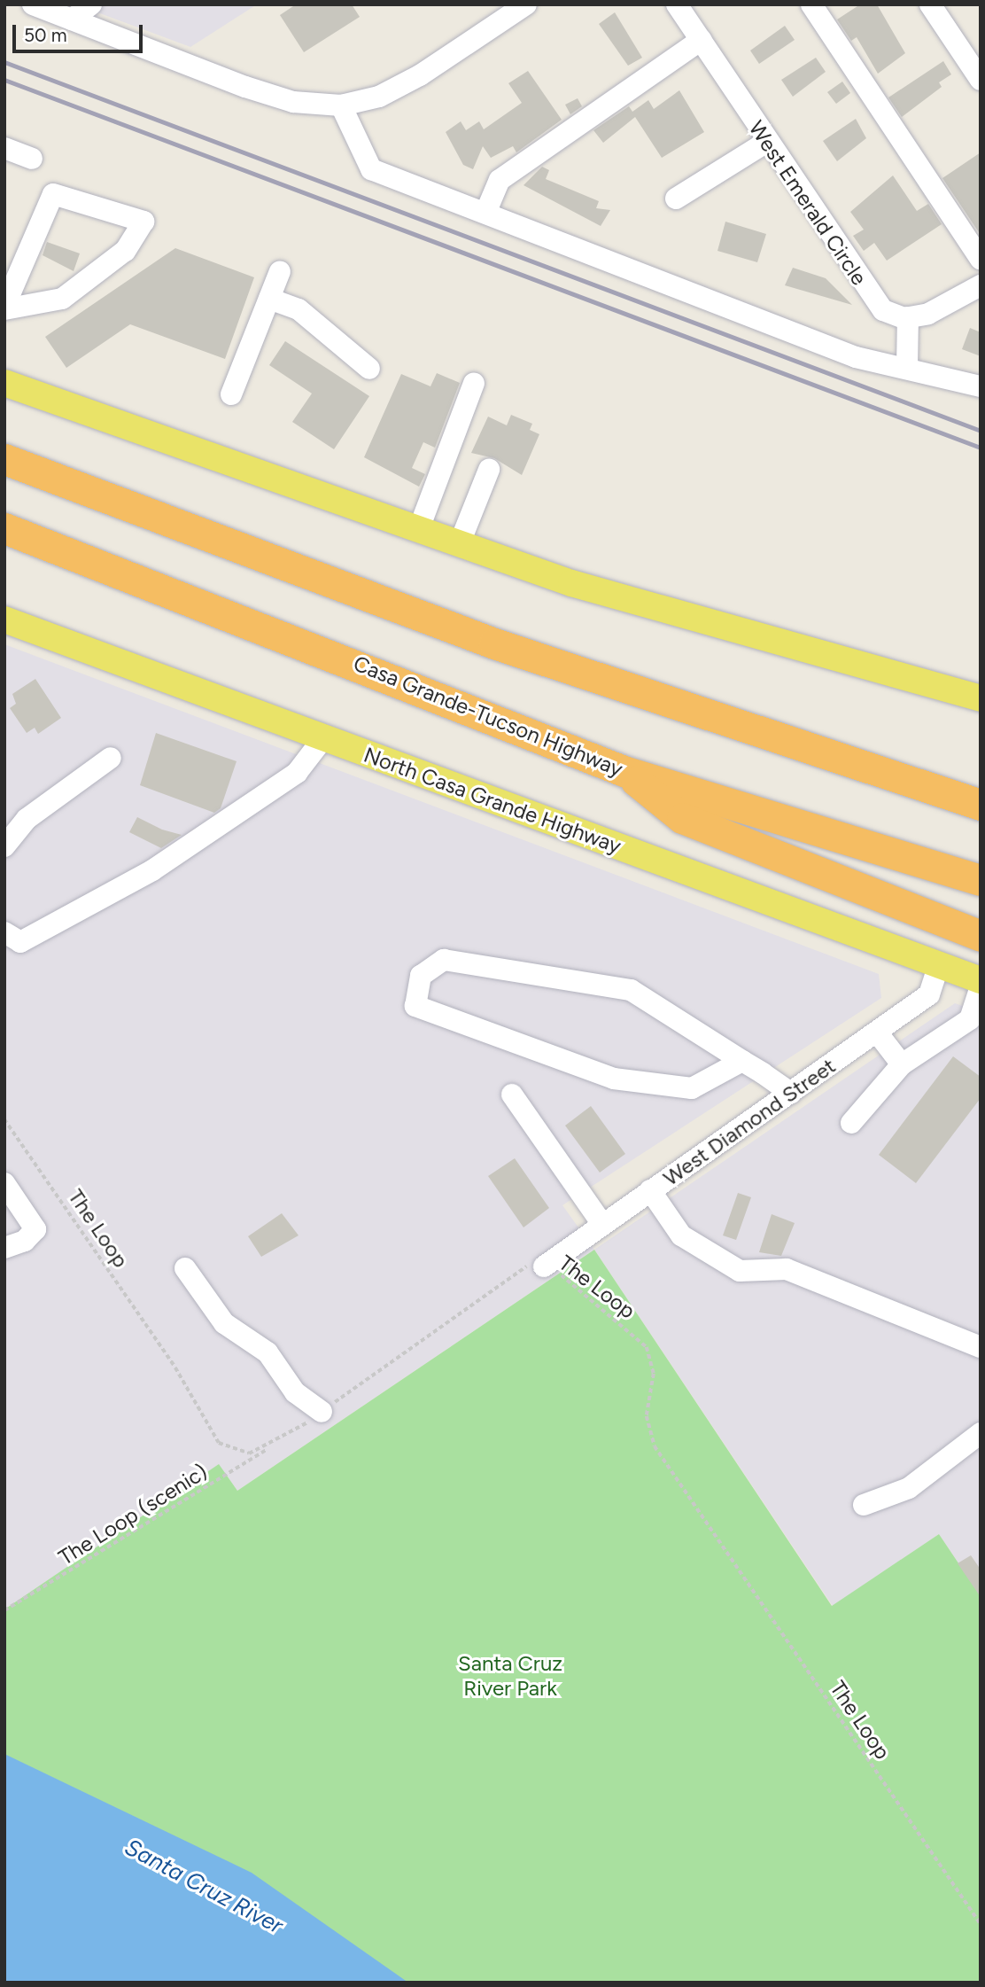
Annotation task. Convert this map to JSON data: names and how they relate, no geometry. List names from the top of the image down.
{
  "streets": {
    "highway": ["Casa Grande-Tucson Highway"],
    "main road": ["North Casa Grande Highway"],
    "street": ["West Emerald Circle", "West Diamond Street"],
    "path": ["The Loop", "The Loop (scenic)"]
  },
  "crossings": [
    ["North Casa Grande Highway", "West Diamond Street"],
    ["West Diamond Street", "The Loop"],
    ["The Loop", "The Loop (scenic)"]
  ],
  "water": ["Santa Cruz River"],
  "parks": ["Santa Cruz River Park"],
  "scale_bar": "50 m"
}
